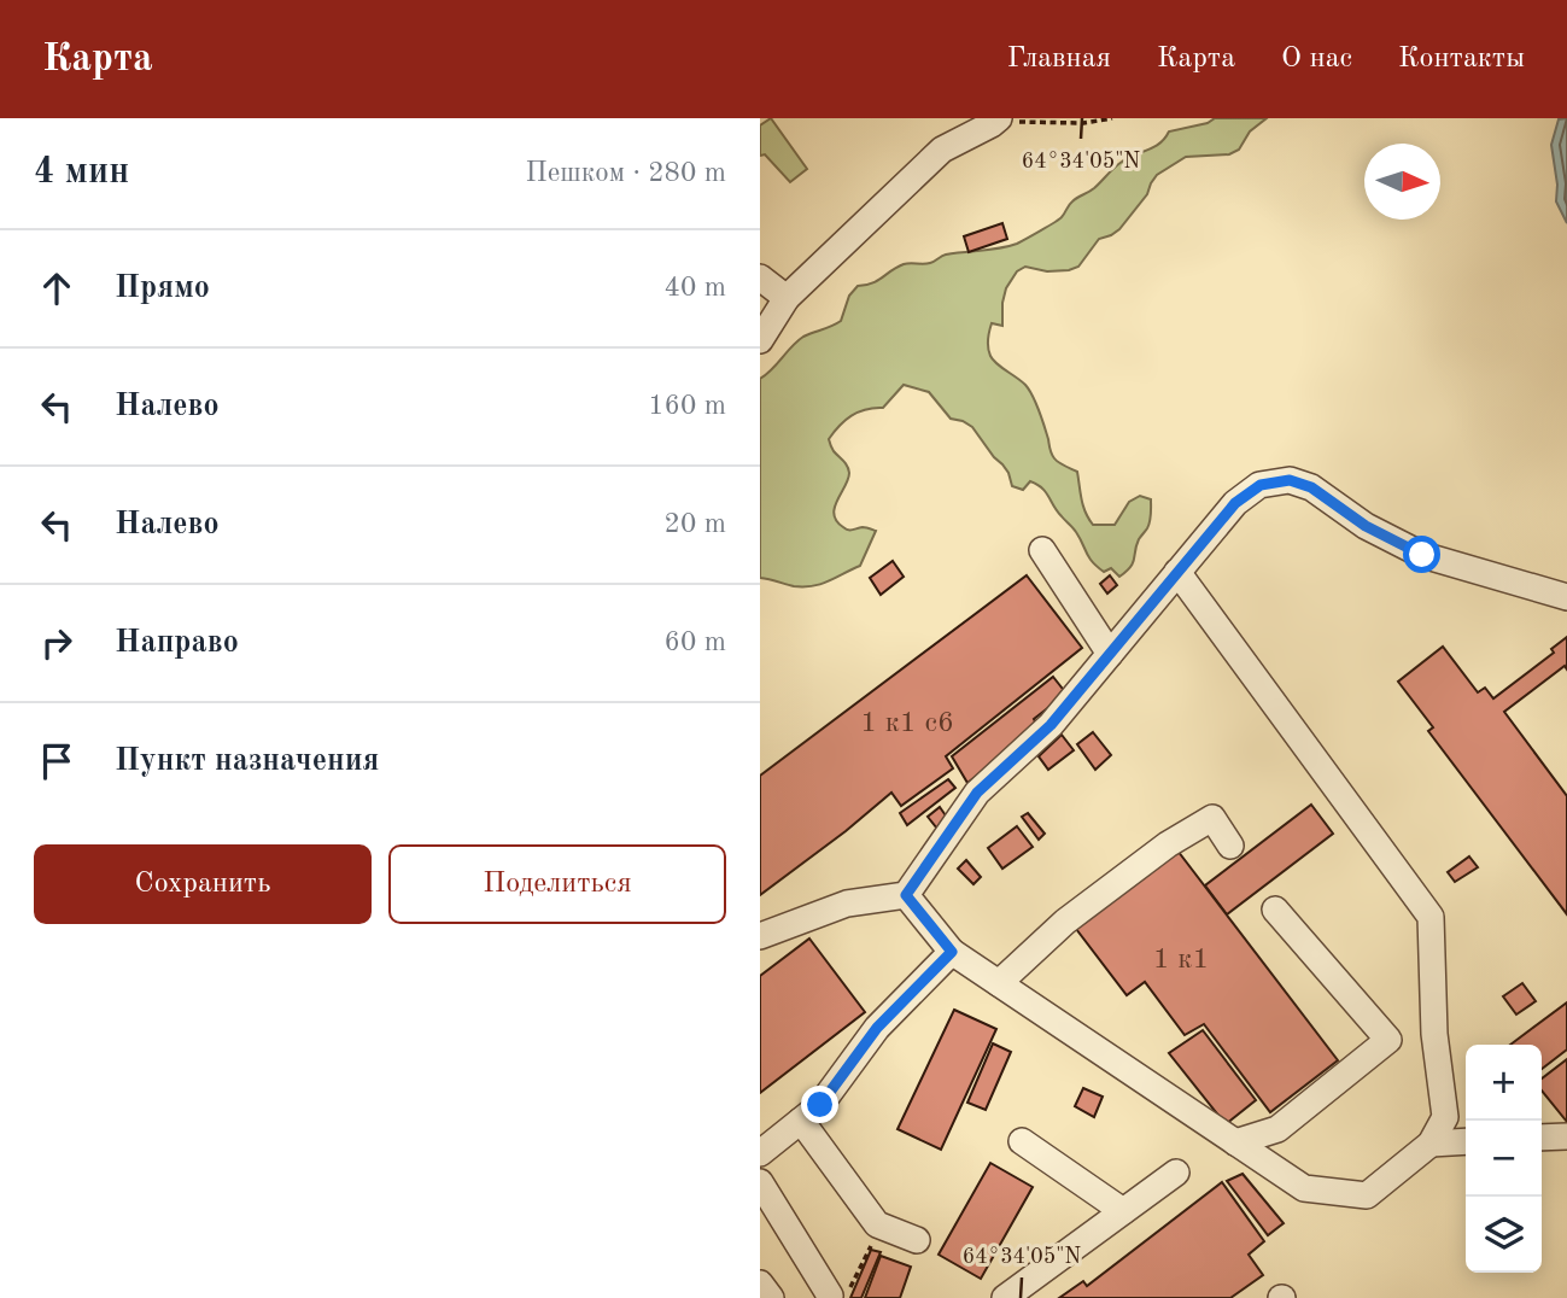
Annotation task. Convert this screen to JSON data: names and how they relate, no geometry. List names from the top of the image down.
{
  "house_numbers": ["1 к1 с6", "1 к1"],
  "north": "right",
  "page": {
    "header": "Карта",
    "nav": [
      "Главная",
      "Карта",
      "О нас",
      "Контакты"
    ],
    "heading": ["4 мин", "Пешком · 280 m"],
    "list": [
      ["Прямо", "40 m"],
      ["Налево", "160 m"],
      ["Налево", "20 m"],
      ["Направо", "60 m"],
      "Пункт назначения"
    ],
    "buttons": ["Сохранить", "Поделиться"],
    "map_buttons": ["+", "−"]
  },
  "coordinates": ["64°34'05\"N"]
}
